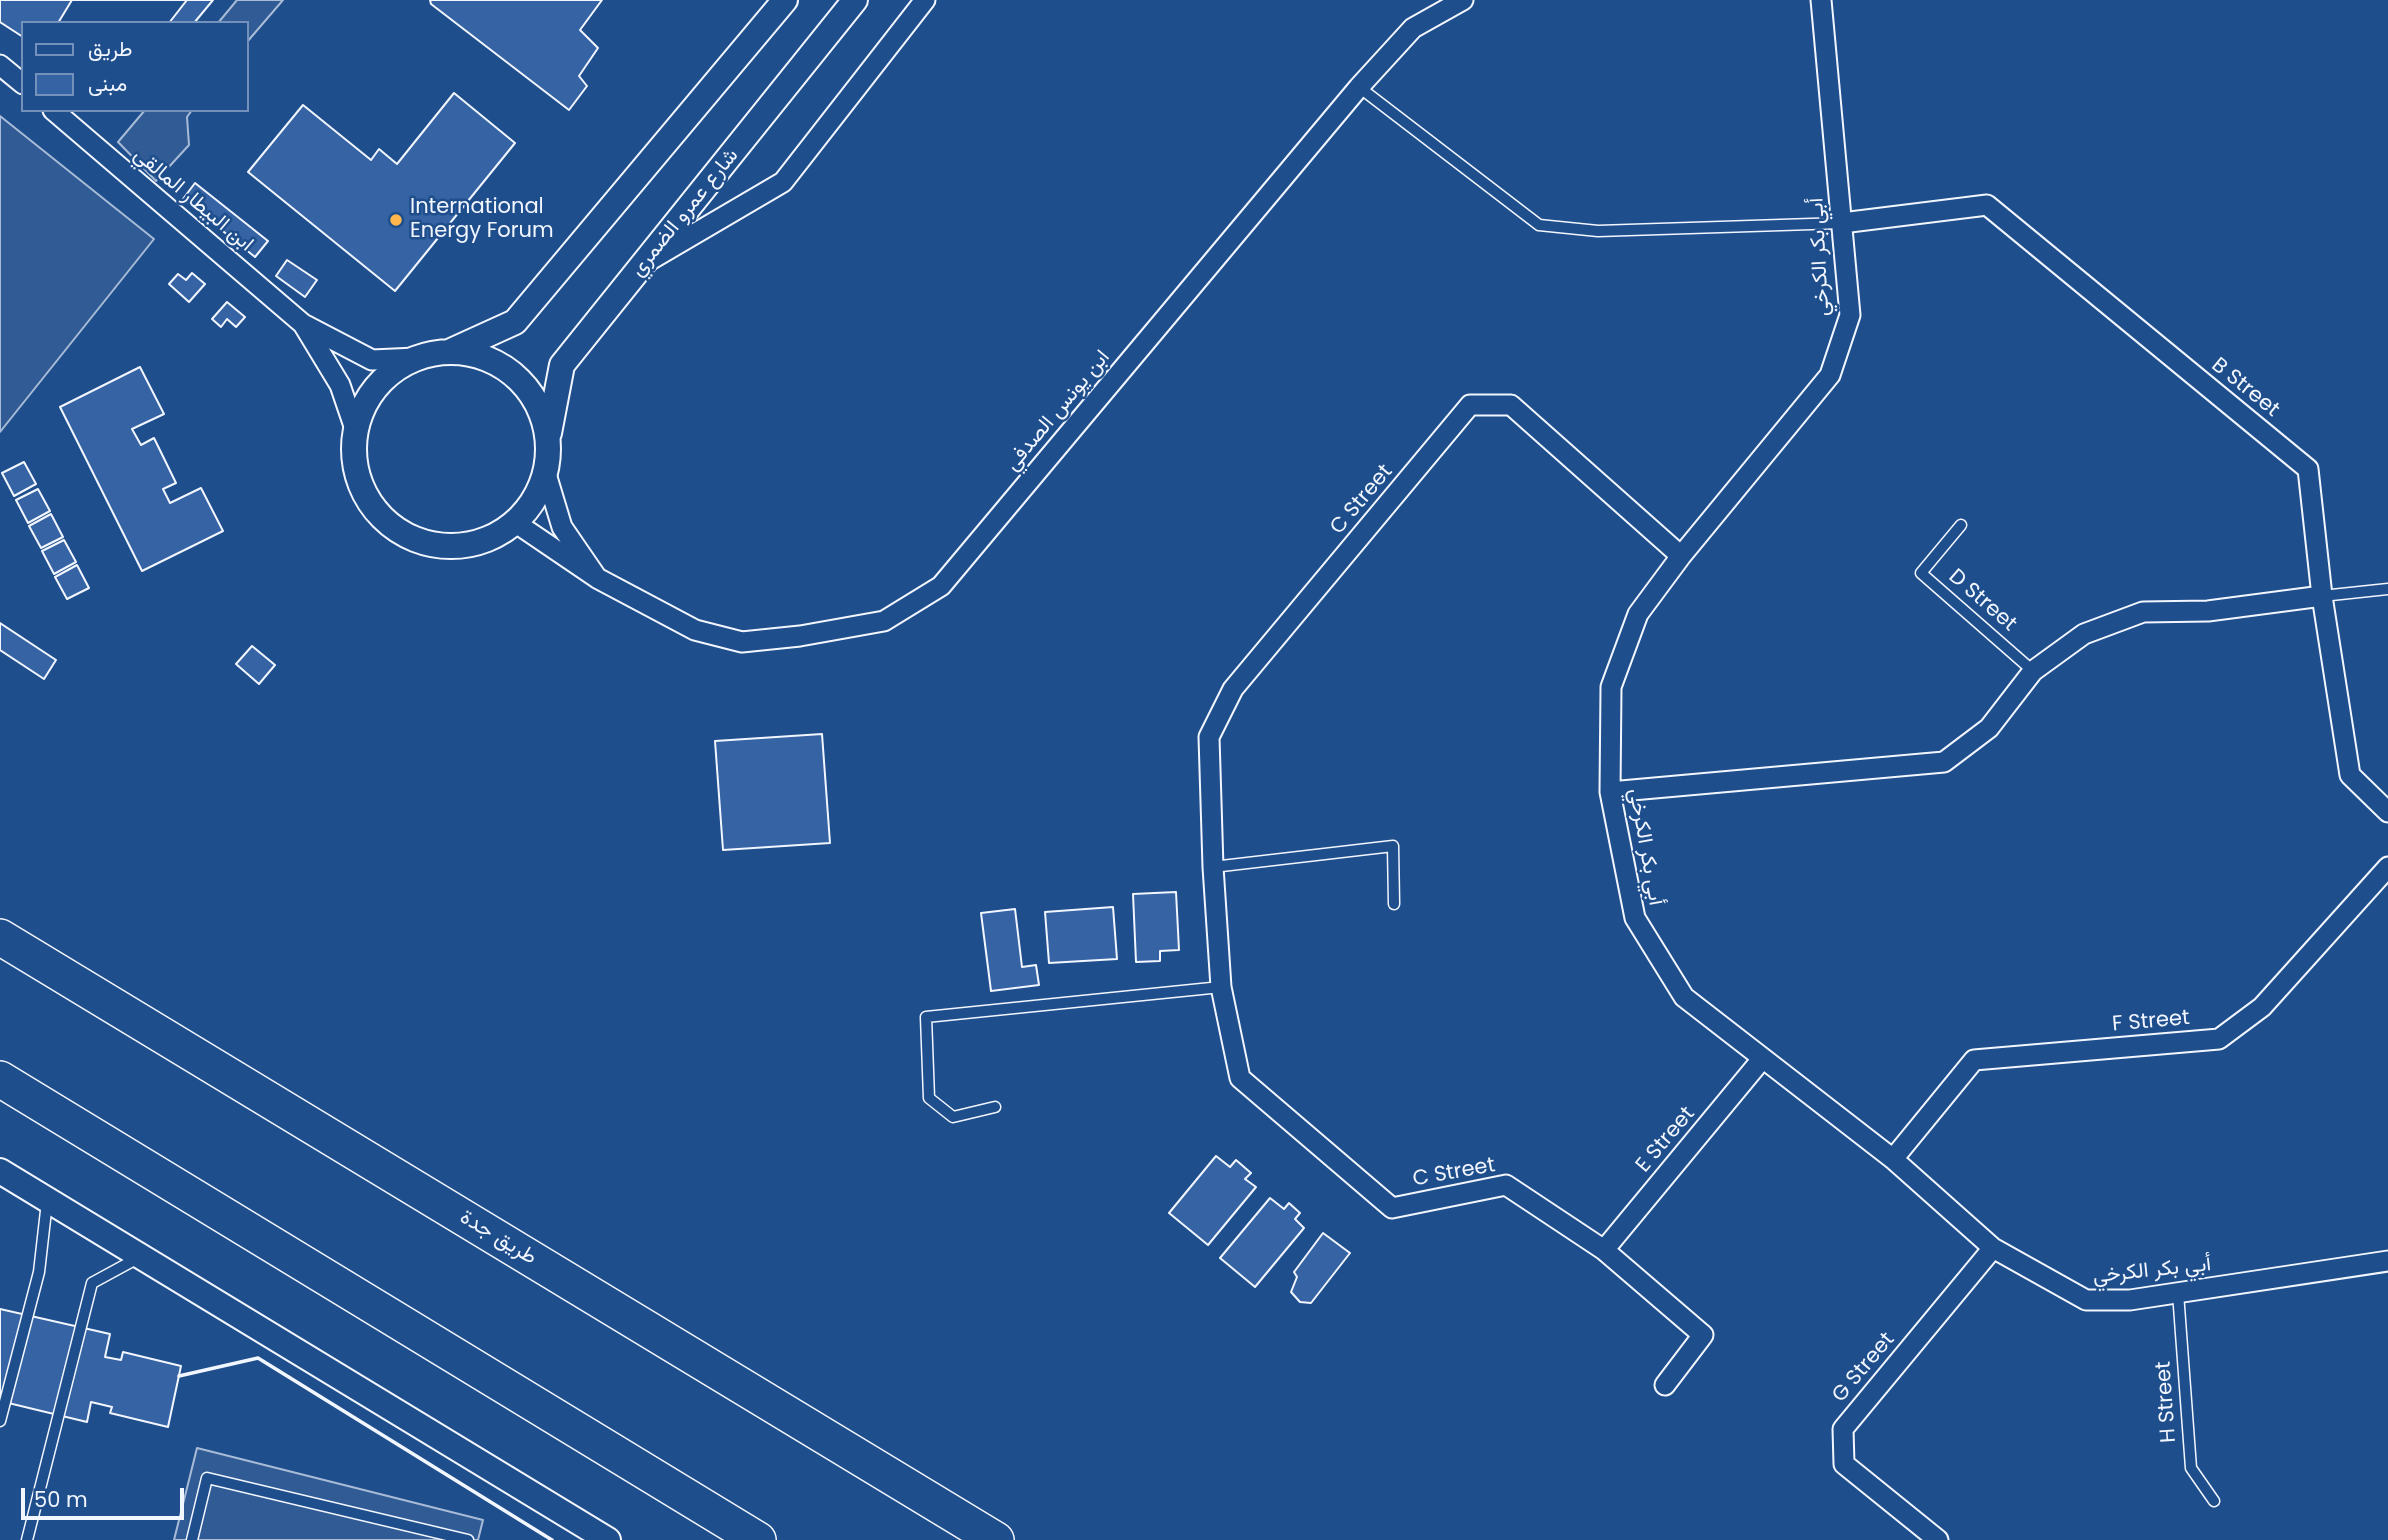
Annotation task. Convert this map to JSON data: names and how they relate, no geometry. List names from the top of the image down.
{
  "streets": {
    "highway": ["طريق جدة"],
    "street": [
      "ابن البيطار المالقي",
      "شارع عمرو الضمري",
      "أبي بكر الكرخي",
      "B Street",
      "ابن يونس الصدفي",
      "C Street",
      "F Street",
      "E Street",
      "G Street"
    ],
    "lane": ["D Street", "H Street"]
  },
  "crossings": [
    ["شارع عمرو الضمري", "ابن يونس الصدفي"],
    ["أبي بكر الكرخي", "B Street"],
    ["أبي بكر الكرخي", "C Street"],
    ["أبي بكر الكرخي", "F Street"],
    ["أبي بكر الكرخي", "E Street"],
    ["أبي بكر الكرخي", "G Street"],
    ["أبي بكر الكرخي", "H Street"],
    ["C Street", "E Street"]
  ],
  "places": ["International Energy Forum"],
  "legend": ["طريق", "مبنى"],
  "scale_bar": "50 m"
}
